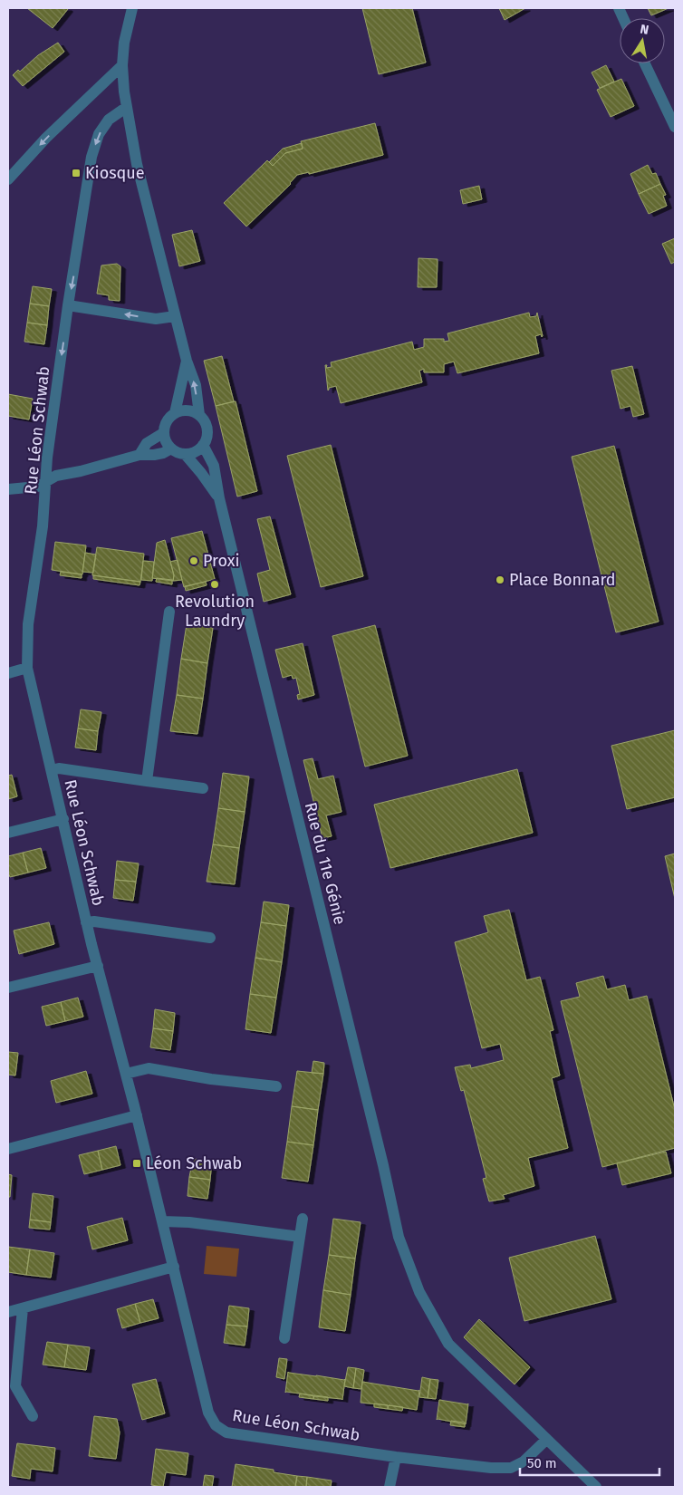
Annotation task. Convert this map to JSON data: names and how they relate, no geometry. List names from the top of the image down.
{
  "streets": {
    "street": ["Rue Léon Schwab", "Rue du 11e Génie"]
  },
  "crossings": [
    ["Rue Léon Schwab", "Rue du 11e Génie"]
  ],
  "places": {
    "transit": ["Kiosque", "Léon Schwab"],
    "other": ["Proxi", "Place Bonnard", "Revolution Laundry"]
  },
  "scale_bar": "50 m",
  "north": "top"
}
